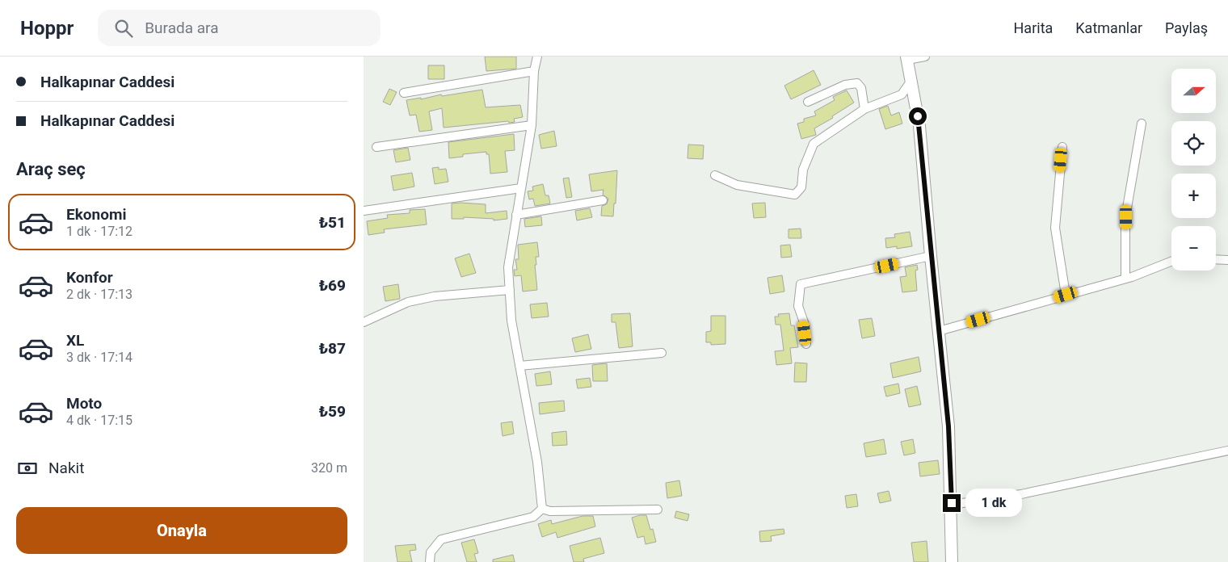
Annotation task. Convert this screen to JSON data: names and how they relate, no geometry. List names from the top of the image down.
{
  "north": "right",
  "page": {
    "header": "Hoppr",
    "search": "Burada ara",
    "nav": ["Harita", "Katmanlar", "Paylaş"],
    "banner": ["Halkapınar Caddesi", "Halkapınar Caddesi"],
    "map_buttons": ["+", "−"],
    "heading": "Araç seç",
    "list": [
      {
        "name": "Ekonomi",
        "note": "1 dk · 17:12",
        "value": "₺51"
      },
      {
        "name": "Konfor",
        "note": "2 dk · 17:13",
        "value": "₺69"
      },
      {
        "name": "XL",
        "note": "3 dk · 17:14",
        "value": "₺87"
      },
      {
        "name": "Moto",
        "note": "4 dk · 17:15",
        "value": "₺59"
      }
    ],
    "pay": ["Nakit", "320 m"],
    "bubble": "1 dk",
    "buttons": "Onayla"
  }
}
